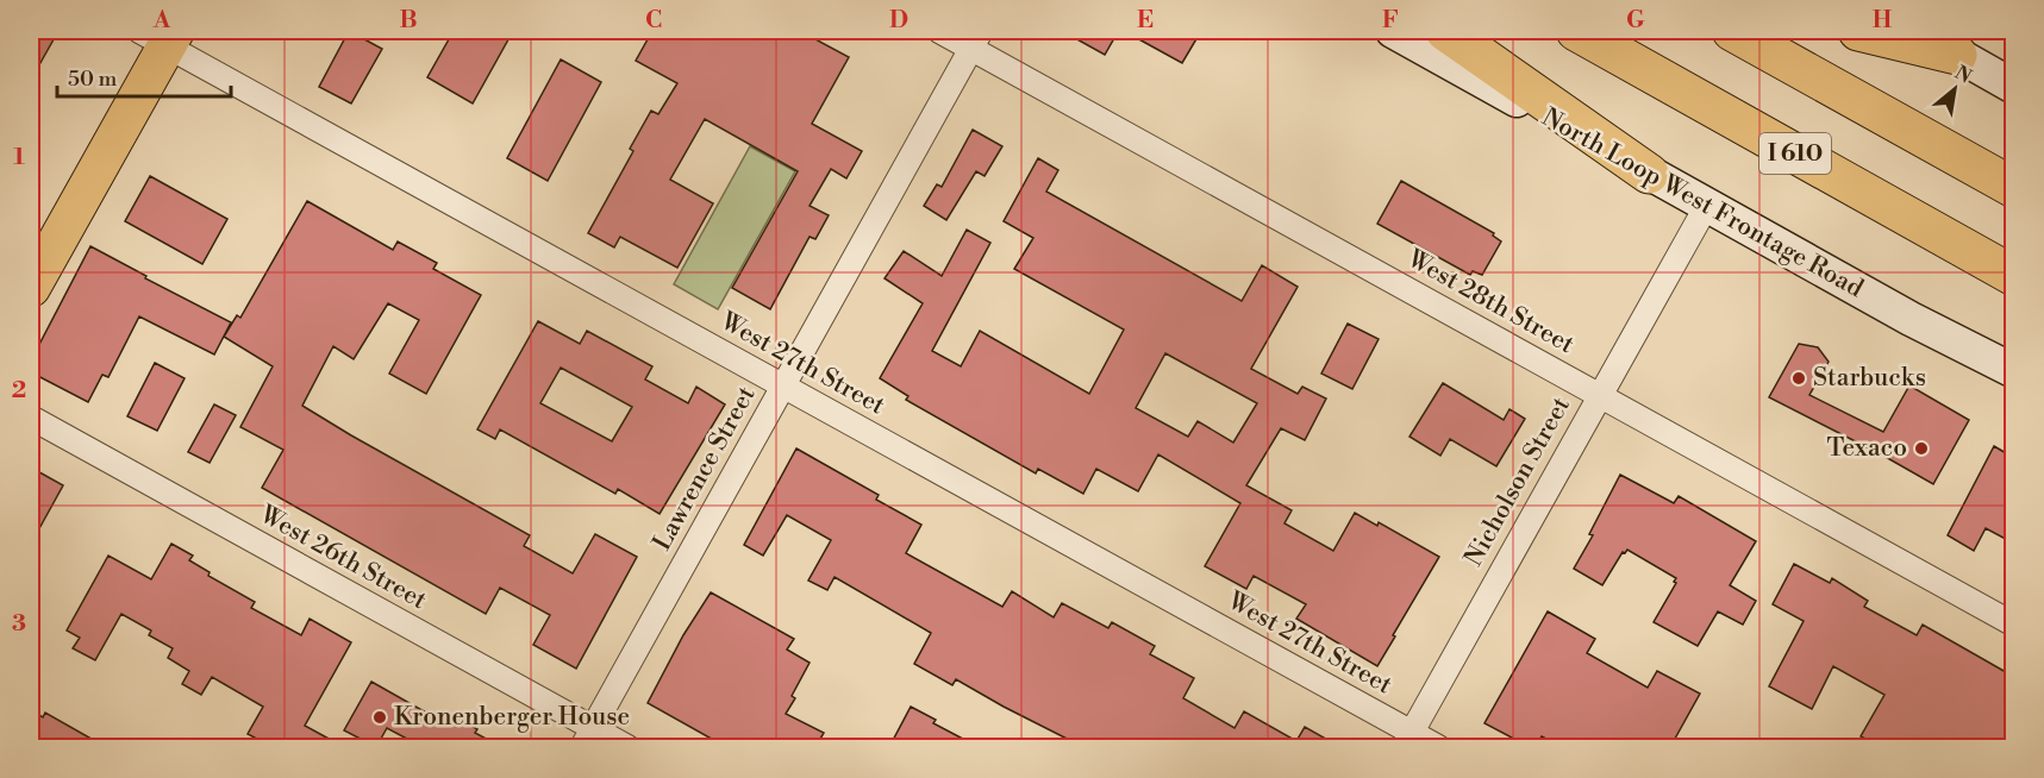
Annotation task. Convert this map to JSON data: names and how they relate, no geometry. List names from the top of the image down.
{
  "streets": {
    "highway": ["I 610"],
    "main road": ["North Loop West Frontage Road"],
    "street": [
      "West 28th Street",
      "West 27th Street",
      "Lawrence Street",
      "Nicholson Street",
      "West 26th Street"
    ]
  },
  "crossings": [
    ["North Loop West Frontage Road", "Nicholson Street"],
    ["West 28th Street", "Lawrence Street"],
    ["West 28th Street", "Nicholson Street"],
    ["West 27th Street", "Lawrence Street"],
    ["West 27th Street", "Nicholson Street"],
    ["Lawrence Street", "West 26th Street"]
  ],
  "places": ["Starbucks", "Texaco", "Kronenberger House"],
  "scale_bar": "50 m",
  "north": "top right",
  "grid": {
    "columns": [
      "A",
      "B",
      "C",
      "D",
      "E",
      "F",
      "G",
      "H"
    ],
    "rows": ["1", "2", "3"]
  }
}
